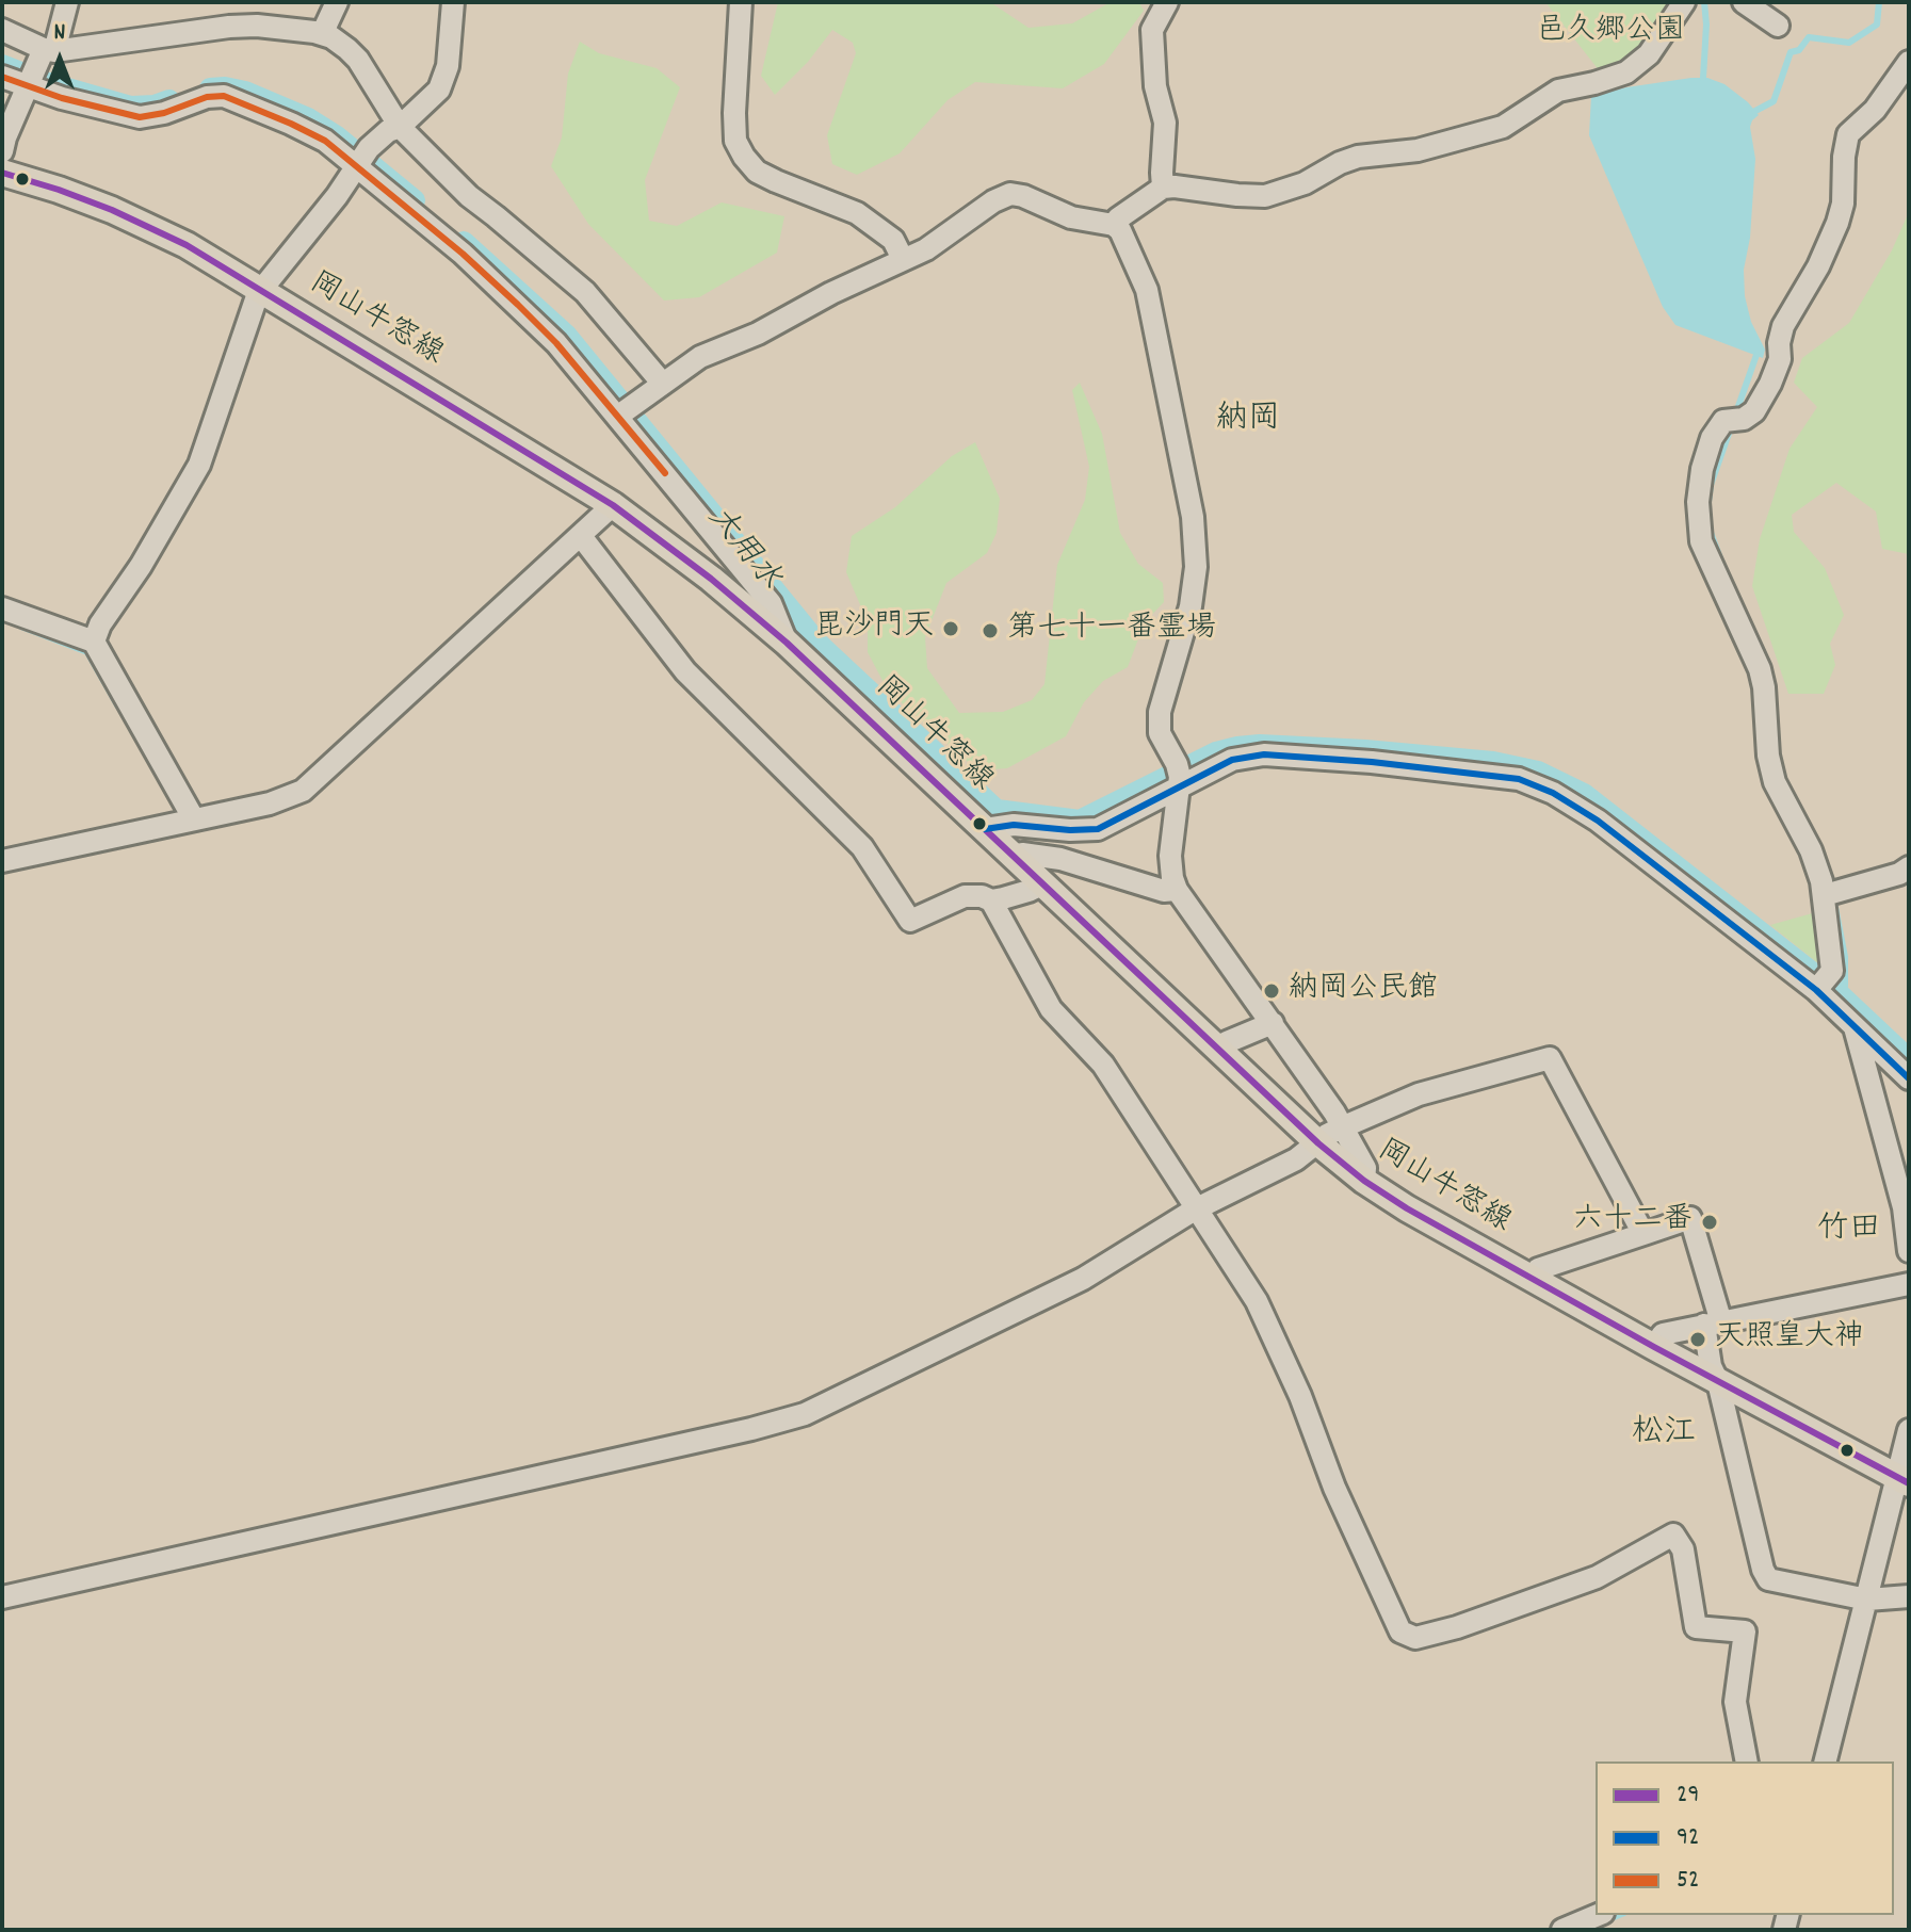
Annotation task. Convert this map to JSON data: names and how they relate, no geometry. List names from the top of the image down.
{
  "streets": {
    "main road": ["岡山牛窓線"]
  },
  "districts": ["納岡", "竹田", "松江"],
  "water": ["大用水"],
  "parks": ["邑久郷公園"],
  "places": [
    "毘沙門天",
    "第七十一番霊場",
    "納岡公民館",
    "六十二番",
    "天照皇大神"
  ],
  "lines": ["transit line 52", "transit line 29", "transit line 92"],
  "legend": ["29", "92", "52"],
  "north": "top"
}
